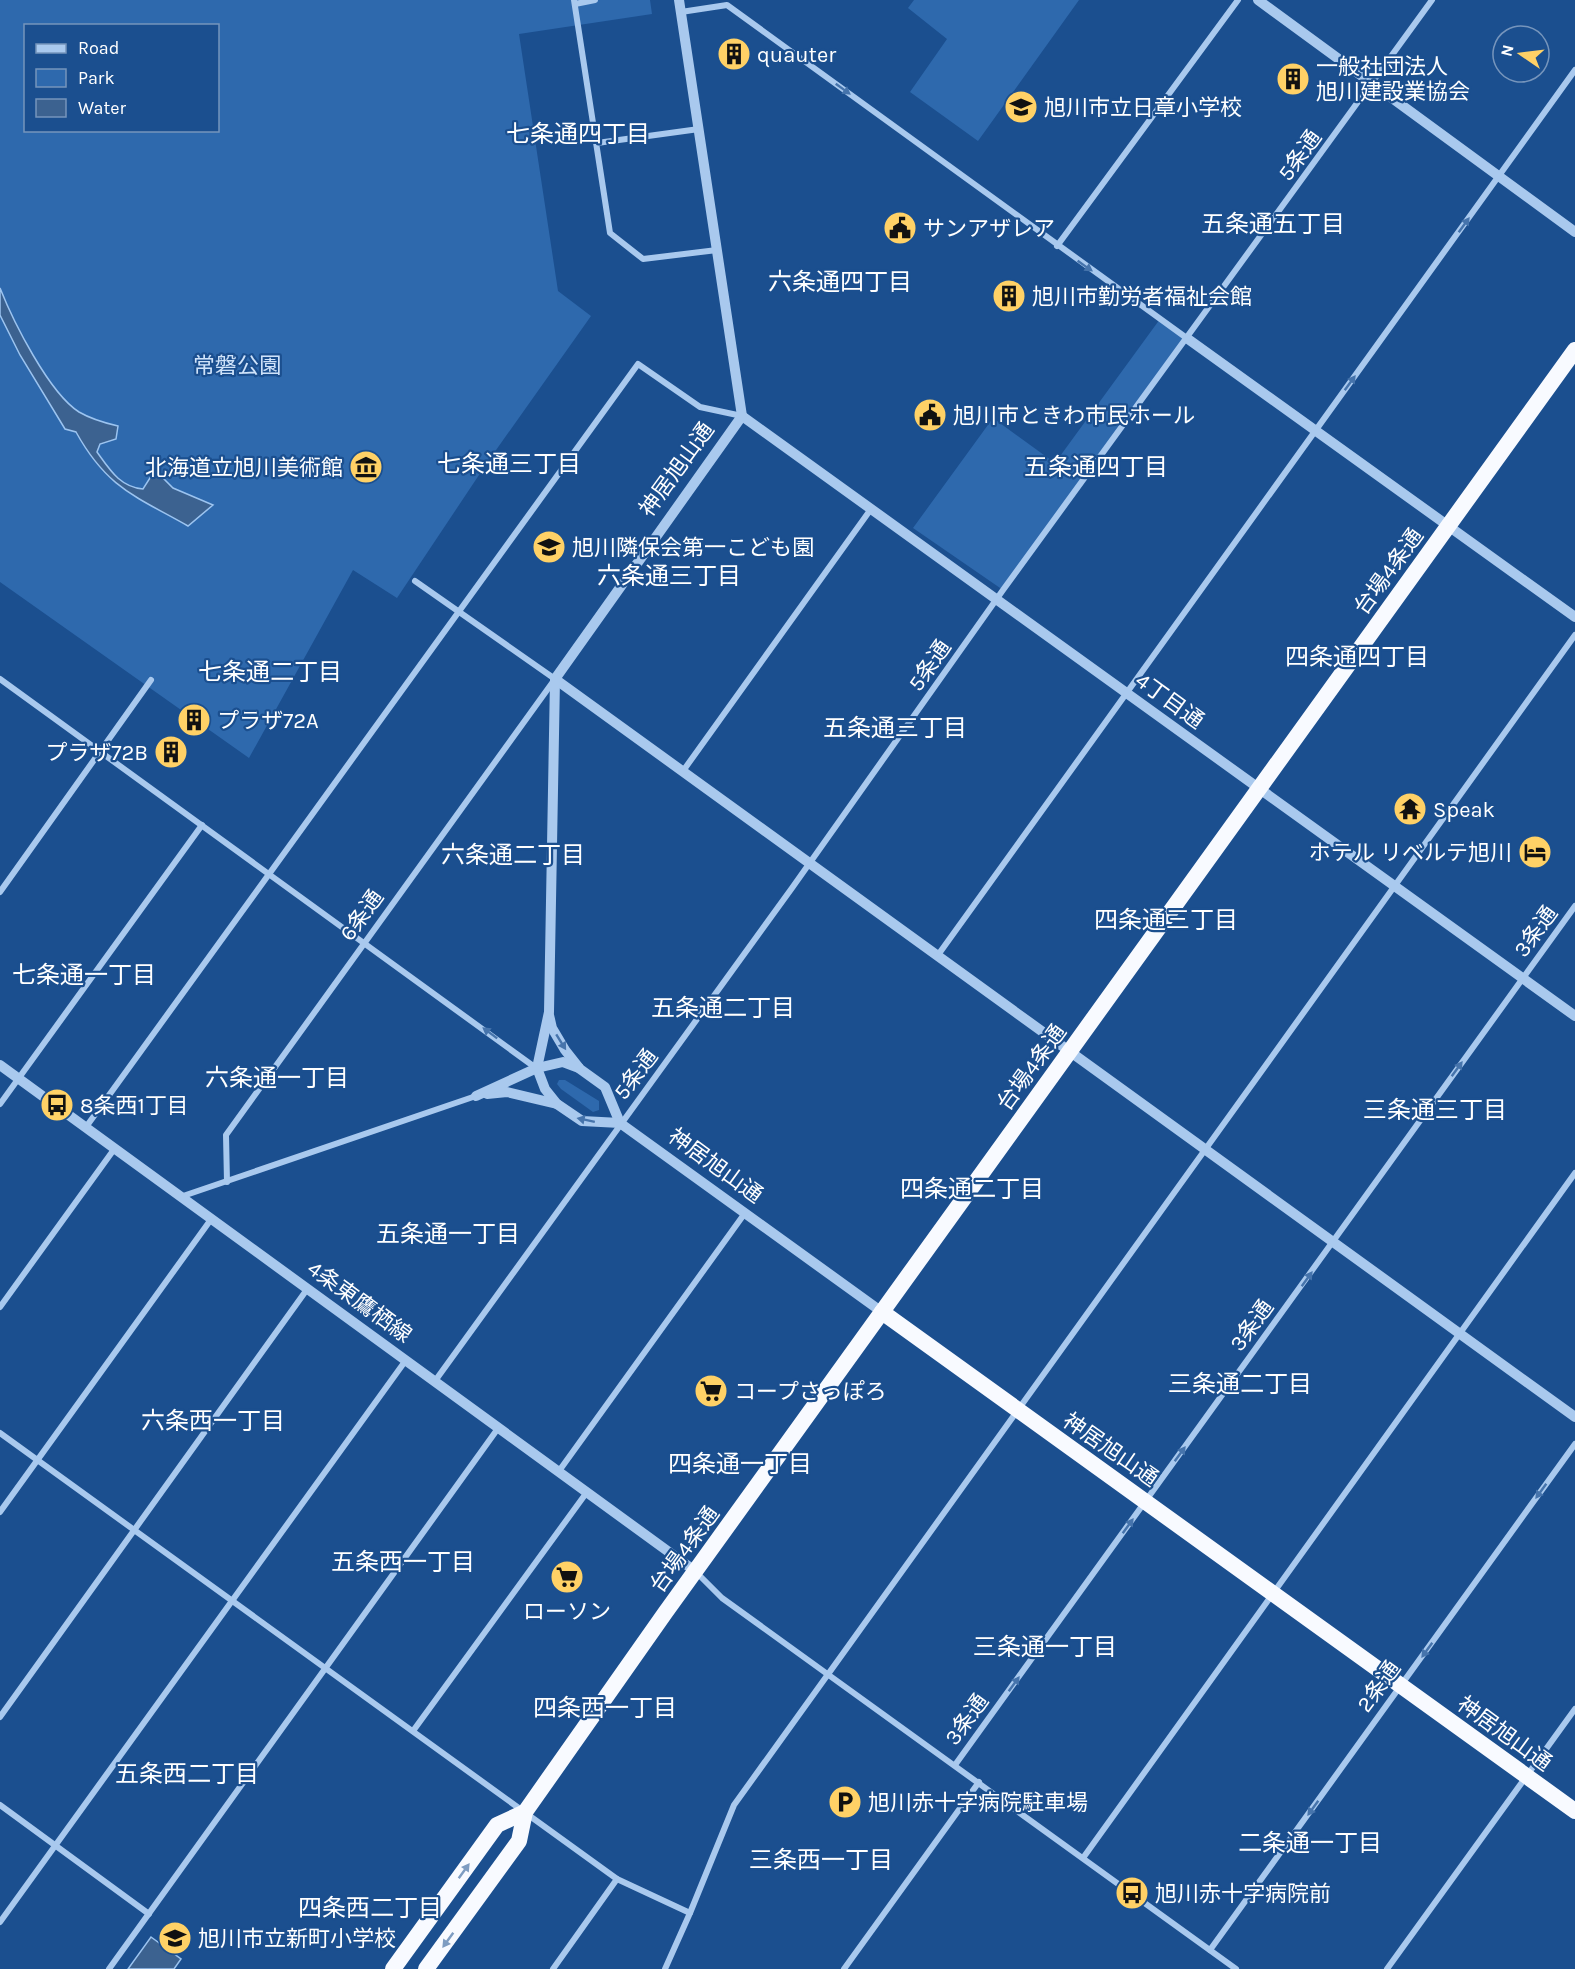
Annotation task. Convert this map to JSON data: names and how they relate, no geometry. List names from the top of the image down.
{
  "streets": {
    "highway": ["神居旭山通", "台場4条通"],
    "street": [
      "5条通",
      "4丁目通",
      "6条通",
      "3条通",
      "4条東鷹栖線",
      "2条通"
    ]
  },
  "crossings": [
    ["5条通", "神居旭山通"],
    ["5条通", "4丁目通"],
    ["5条通", "4条東鷹栖線"],
    ["神居旭山通", "台場4条通"],
    ["神居旭山通", "4丁目通"],
    ["神居旭山通", "6条通"],
    ["神居旭山通", "3条通"],
    ["神居旭山通", "2条通"],
    ["台場4条通", "4丁目通"],
    ["台場4条通", "4条東鷹栖線"],
    ["4丁目通", "3条通"]
  ],
  "one_way": ["3条通", "2条通"],
  "districts": [
    "七条通四丁目",
    "五条通五丁目",
    "六条通四丁目",
    "七条通三丁目",
    "五条通四丁目",
    "六条通三丁目",
    "四条通四丁目",
    "七条通二丁目",
    "五条通三丁目",
    "六条通二丁目",
    "四条通三丁目",
    "七条通一丁目",
    "五条通二丁目",
    "六条通一丁目",
    "三条通三丁目",
    "四条通二丁目",
    "五条通一丁目",
    "三条通二丁目",
    "六条西一丁目",
    "四条通一丁目",
    "五条西一丁目",
    "三条通一丁目",
    "四条西一丁目",
    "五条西二丁目",
    "二条通一丁目",
    "三条西一丁目",
    "四条西二丁目"
  ],
  "parks": ["常磐公園"],
  "places": {
    "building": [
      "quauter",
      "一般社団法人 旭川建設業協会",
      "旭川市勤労者福祉会館",
      "プラザ72A",
      "プラザ72B"
    ],
    "school or university": ["旭川市立日章小学校", "旭川隣保会第一こども園", "旭川市立新町小学校"],
    "public building": ["サンアザレア", "旭川市ときわ市民ホール"],
    "museum": ["北海道立旭川美術館"],
    "temple": ["Speak"],
    "hotel": ["ホテル リベルテ旭川"],
    "bus stop": ["8条西1丁目", "旭川赤十字病院前"],
    "supermarket": ["コープさっぽろ", "ローソン"],
    "parking": ["旭川赤十字病院駐車場"]
  },
  "legend": ["Road", "Park", "Water"],
  "north": "left"
}
